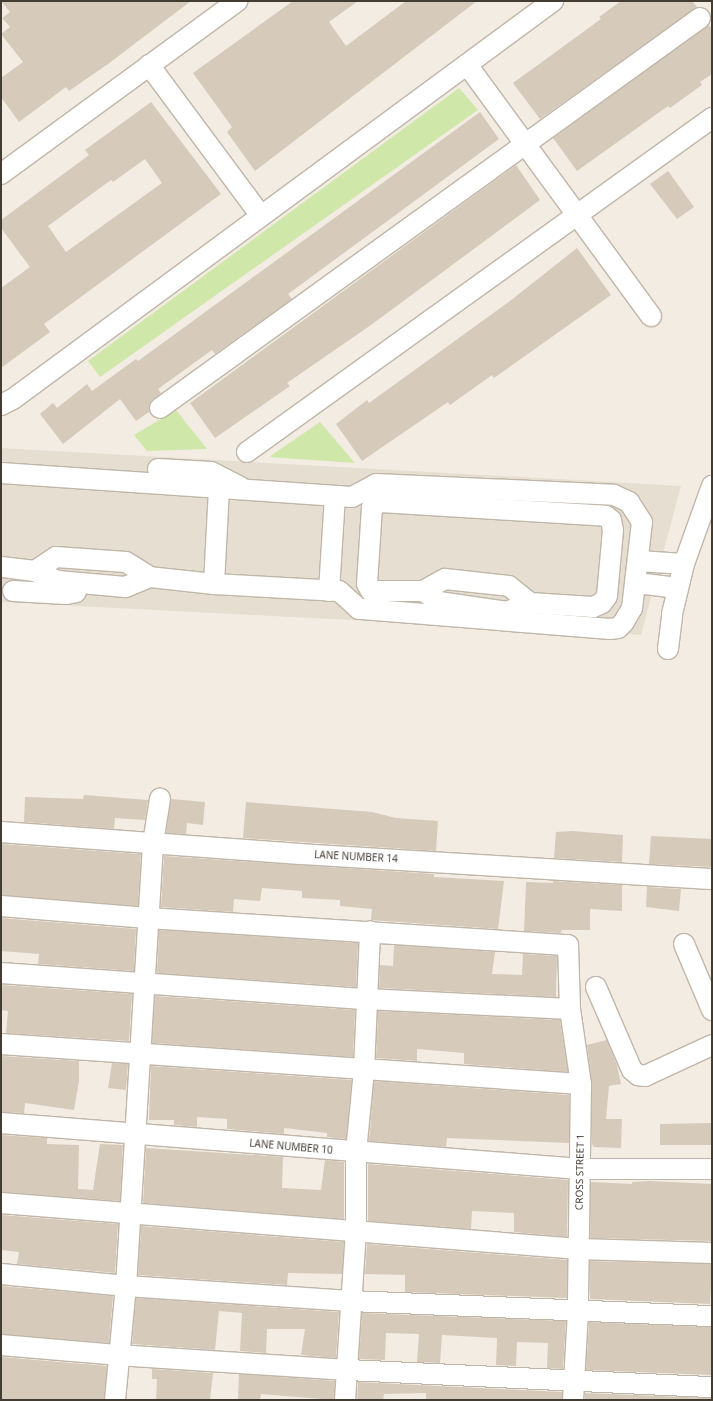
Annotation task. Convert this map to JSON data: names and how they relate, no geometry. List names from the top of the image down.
{
  "streets": {
    "street": ["LANE NUMBER 14", "LANE NUMBER 10", "CROSS STREET 1"]
  },
  "crossings": [
    ["LANE NUMBER 10", "CROSS STREET 1"]
  ]
}
